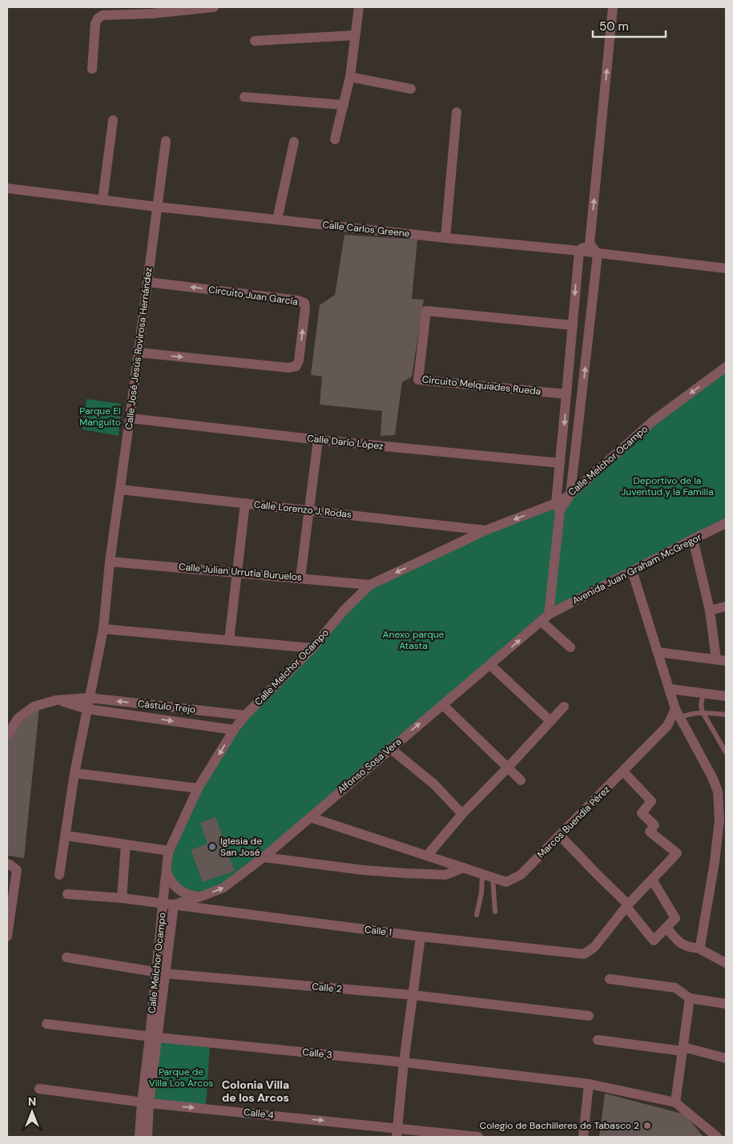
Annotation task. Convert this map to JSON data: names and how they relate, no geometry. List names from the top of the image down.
{
  "streets": {
    "street": [
      "Calle Carlos Greene",
      "Circuito Juan García",
      "Calle José Jesús Rovirosa Hernández",
      "Circuito Melquiades Rueda",
      "Calle Darío López",
      "Calle Melchor Ocampo",
      "Calle Lorenzo J. Rodas",
      "Avenida Juan Graham McGregor",
      "Calle Julian Urrutia Buruelos",
      "Cástulo Trejo",
      "Alfonso Sosa Vera",
      "Marcos Buendía Pérez",
      "Calle 1",
      "Calle 2",
      "Calle 3",
      "Calle 4"
    ]
  },
  "crossings": [
    ["Calle Carlos Greene", "Calle José Jesús Rovirosa Hernández"],
    ["Circuito Juan García", "Calle José Jesús Rovirosa Hernández"],
    ["Calle José Jesús Rovirosa Hernández", "Calle Darío López"],
    ["Calle José Jesús Rovirosa Hernández", "Calle Lorenzo J. Rodas"],
    ["Calle José Jesús Rovirosa Hernández", "Calle Julian Urrutia Buruelos"],
    ["Calle José Jesús Rovirosa Hernández", "Cástulo Trejo"],
    ["Calle Melchor Ocampo", "Calle Lorenzo J. Rodas"],
    ["Calle Melchor Ocampo", "Calle Julian Urrutia Buruelos"],
    ["Calle Melchor Ocampo", "Cástulo Trejo"],
    ["Calle Melchor Ocampo", "Alfonso Sosa Vera"],
    ["Calle Melchor Ocampo", "Calle 1"],
    ["Calle Melchor Ocampo", "Calle 2"],
    ["Calle Melchor Ocampo", "Calle 3"],
    ["Calle Melchor Ocampo", "Calle 4"],
    ["Avenida Juan Graham McGregor", "Alfonso Sosa Vera"],
    ["Alfonso Sosa Vera", "Marcos Buendía Pérez"],
    ["Alfonso Sosa Vera", "Calle 1"]
  ],
  "one_way": ["Calle Melchor Ocampo", "Alfonso Sosa Vera", "Calle 4"],
  "districts": ["Colonia Villa de los Arcos"],
  "parks": [
    "Parque El Manguito",
    "Deportivo de la Juventud y la Familia",
    "Anexo parque Atasta",
    "Parque de Villa Los Arcos"
  ],
  "places": ["Iglesia de San José", "Colegio de Bachilleres de Tabasco 2"],
  "scale_bar": "50 m",
  "north": "top"
}
